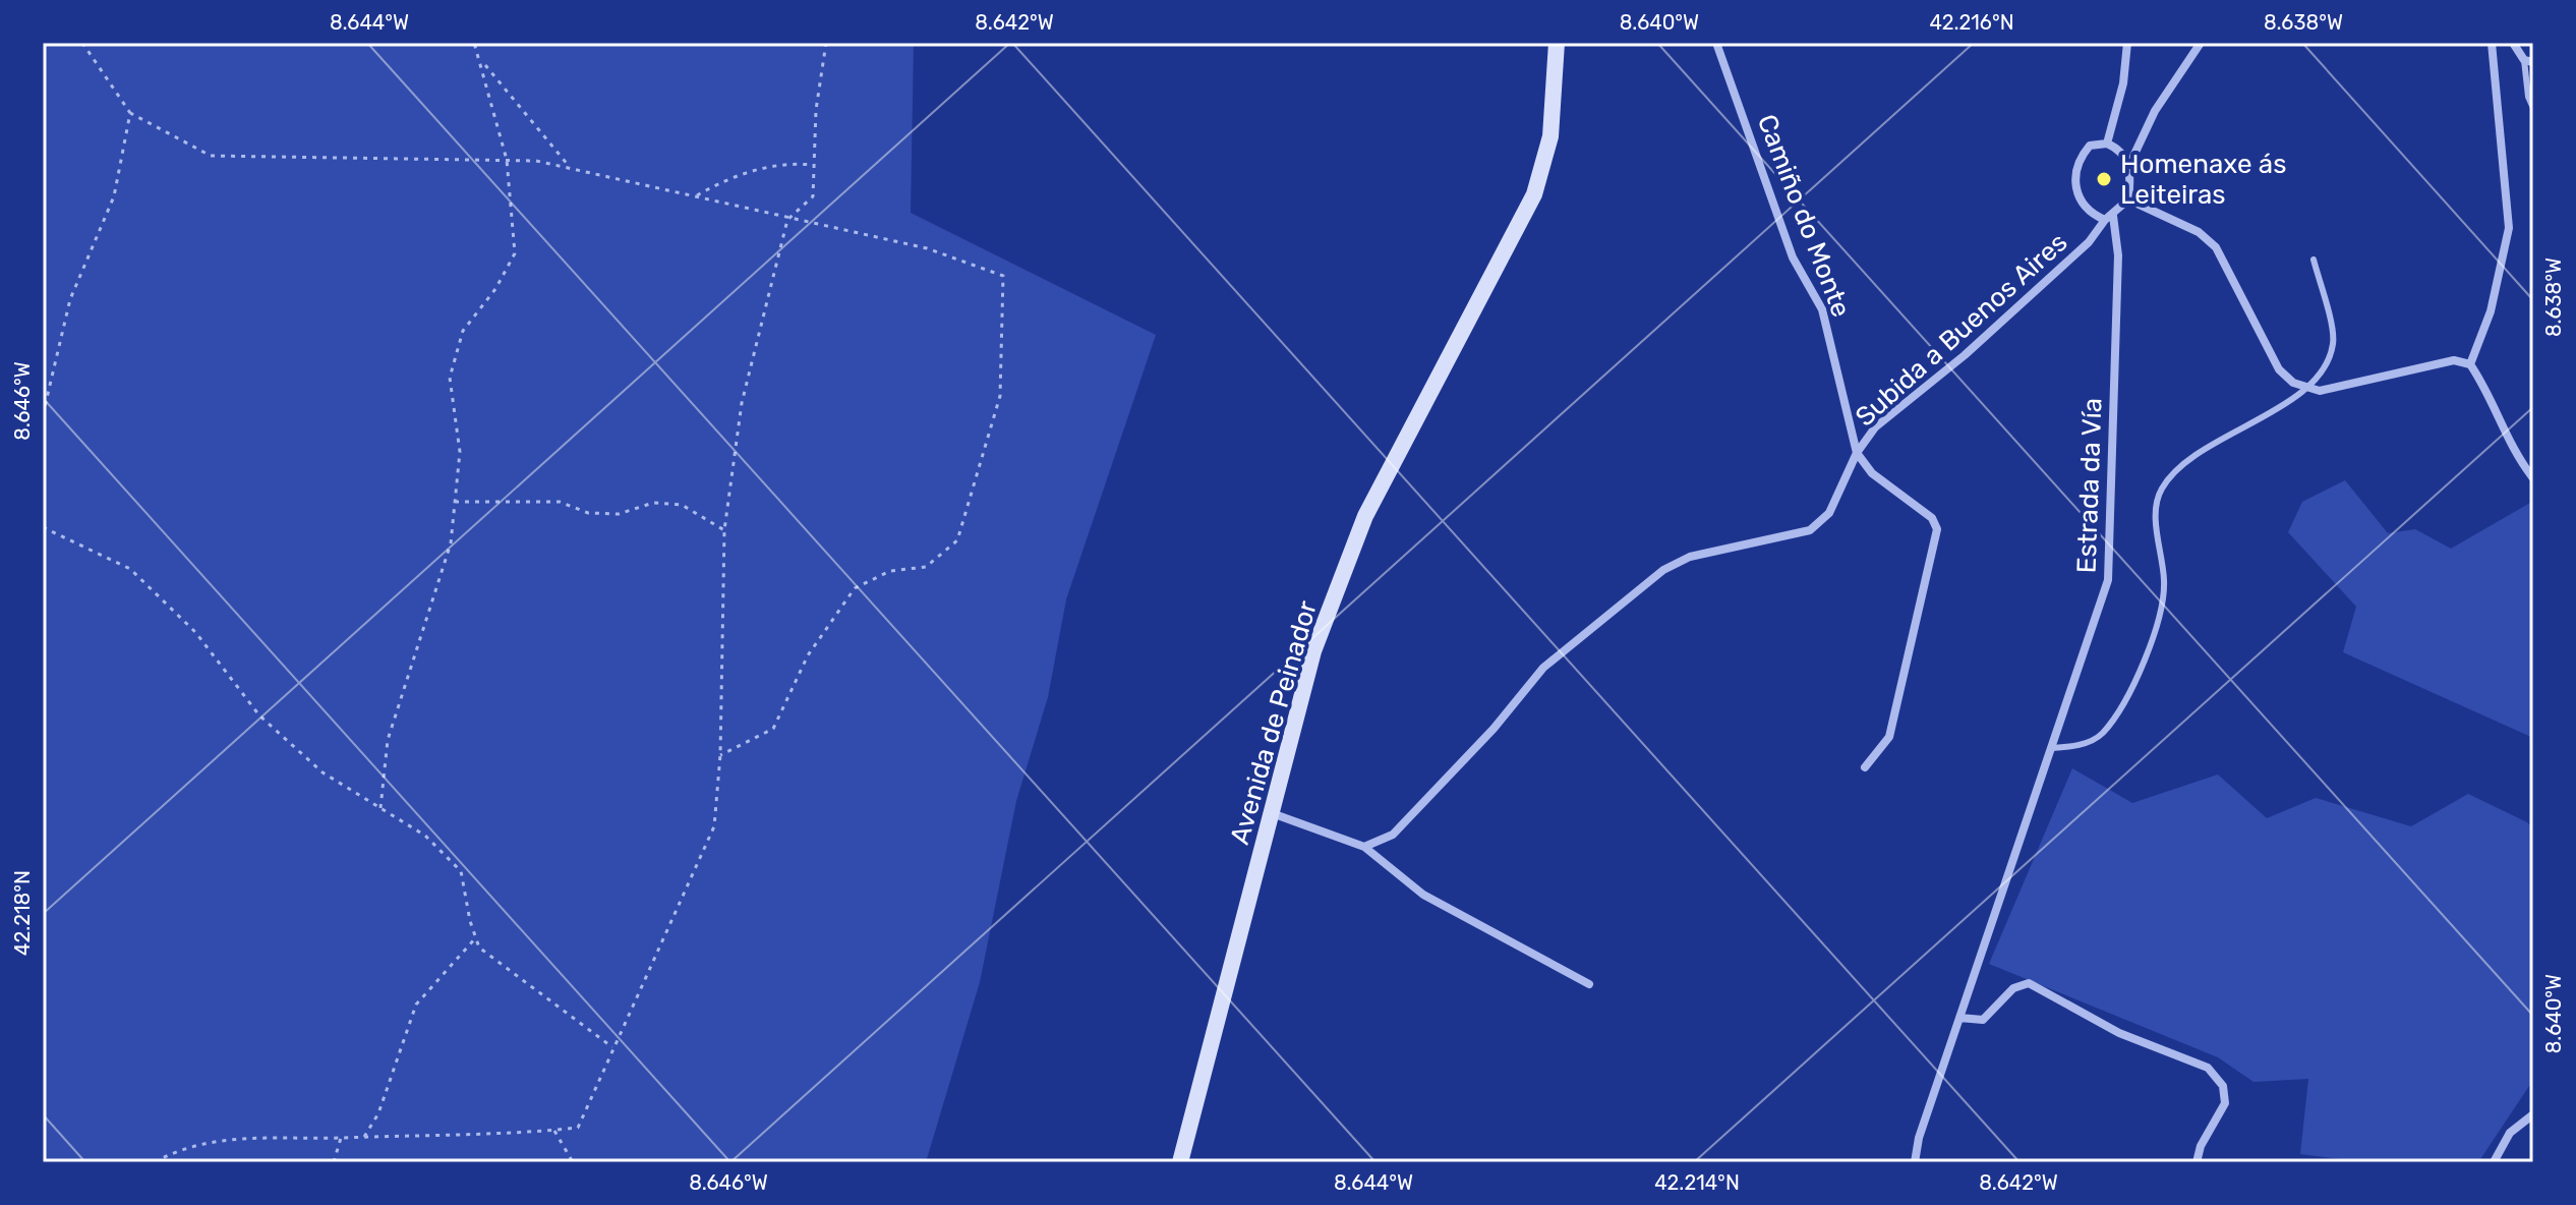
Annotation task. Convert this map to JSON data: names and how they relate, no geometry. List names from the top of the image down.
{
  "streets": {
    "street": [
      "Camiño do Monte",
      "Subida a Buenos Aires",
      "Estrada da Vía",
      "Avenida de Peinador"
    ]
  },
  "crossings": [
    ["Camiño do Monte", "Subida a Buenos Aires"],
    ["Subida a Buenos Aires", "Estrada da Vía"]
  ],
  "places": ["Homenaxe ás Leiteiras"],
  "coordinates": [
    "8.644°W",
    "8.642°W",
    "8.640°W",
    "42.216°N",
    "8.638°W",
    "8.646°W",
    "42.218°N",
    "42.214°N"
  ]
}
